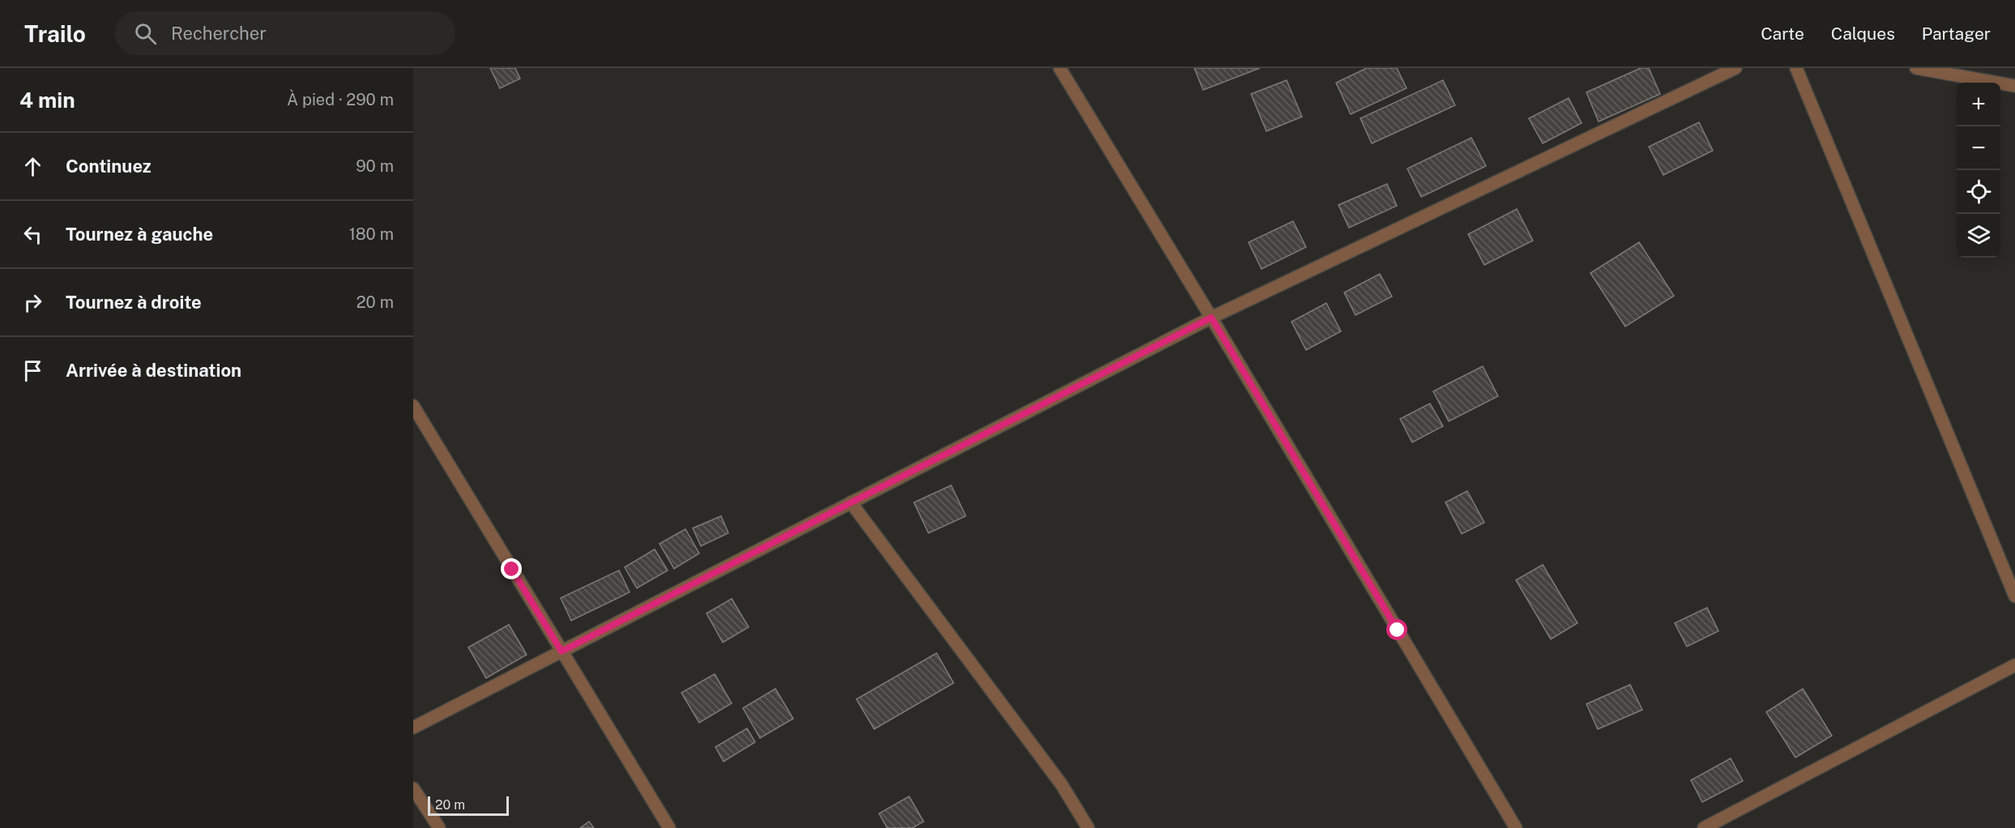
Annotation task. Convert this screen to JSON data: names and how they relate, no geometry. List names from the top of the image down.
{
  "scale_bar": "20 m",
  "page": {
    "header": "Trailo",
    "search": "Rechercher",
    "nav": ["Carte", "Calques", "Partager"],
    "heading": ["4 min", "À pied · 290 m"],
    "map_buttons": ["+", "−"],
    "list": [
      ["Continuez", "90 m"],
      ["Tournez à gauche", "180 m"],
      ["Tournez à droite", "20 m"],
      "Arrivée à destination"
    ],
    "scale": "20 m"
  }
}
